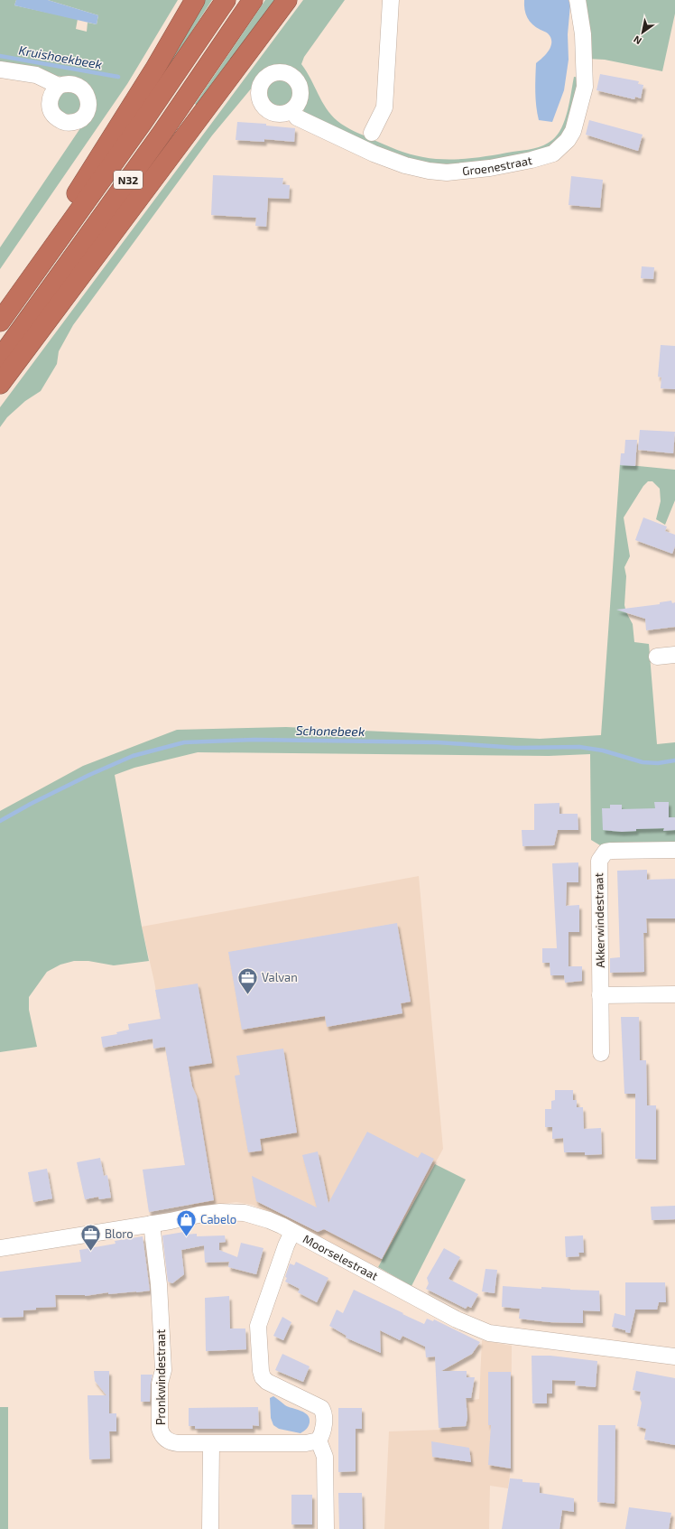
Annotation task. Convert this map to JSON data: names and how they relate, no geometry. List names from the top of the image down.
{
  "streets": {
    "highway": ["N32"],
    "street": [
      "Groenestraat",
      "Akkerwindestraat",
      "Moorselestraat",
      "Pronkwindestraat"
    ]
  },
  "crossings": [
    ["Moorselestraat", "Pronkwindestraat"]
  ],
  "water": ["Kruishoekbeek", "Schonebeek"],
  "places": {
    "office": ["Valvan", "Bloro"],
    "shop": ["Cabelo"]
  },
  "north": "bottom left"
}
